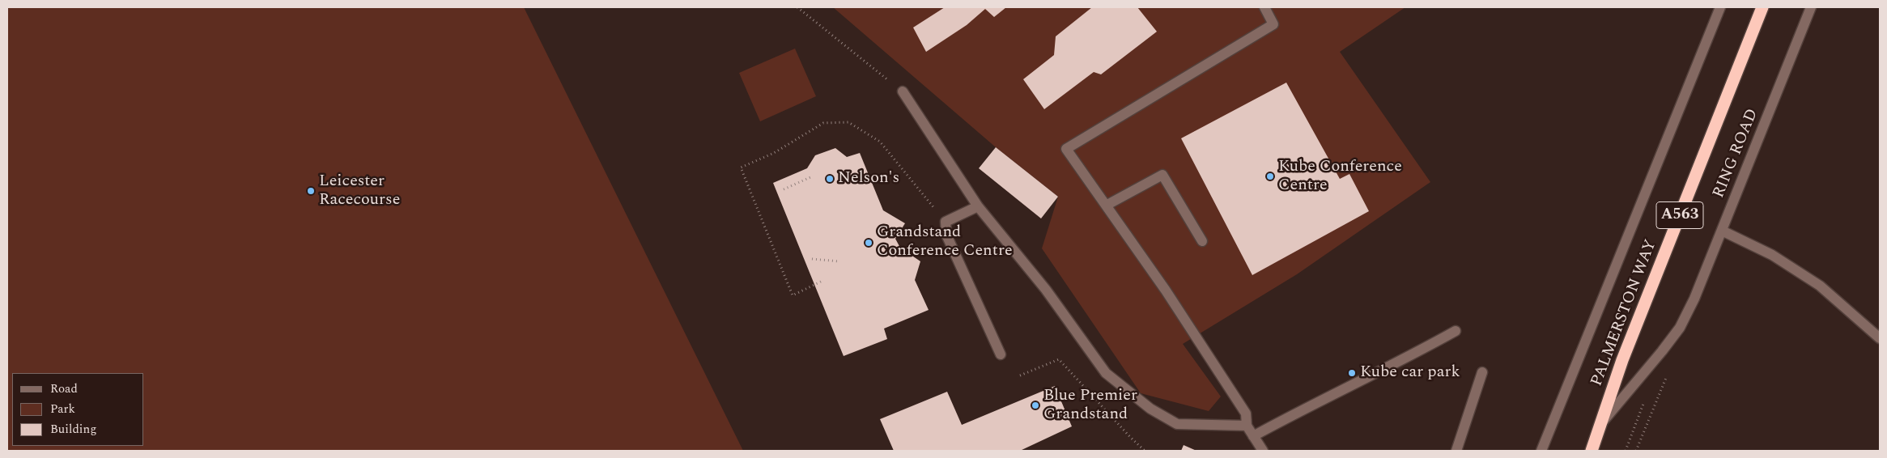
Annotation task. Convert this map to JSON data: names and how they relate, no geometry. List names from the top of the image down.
{
  "streets": {
    "highway": ["A563", "PALMERSTON WAY"],
    "street": ["RING ROAD"]
  },
  "crossings": [
    ["RING ROAD", "PALMERSTON WAY"]
  ],
  "places": [
    "Kube Conference Centre",
    "Nelson's",
    "Leicester Racecourse",
    "Grandstand Conference Centre",
    "Kube car park",
    "Blue Premier Grandstand"
  ],
  "legend": ["Road", "Park", "Building"]
}
